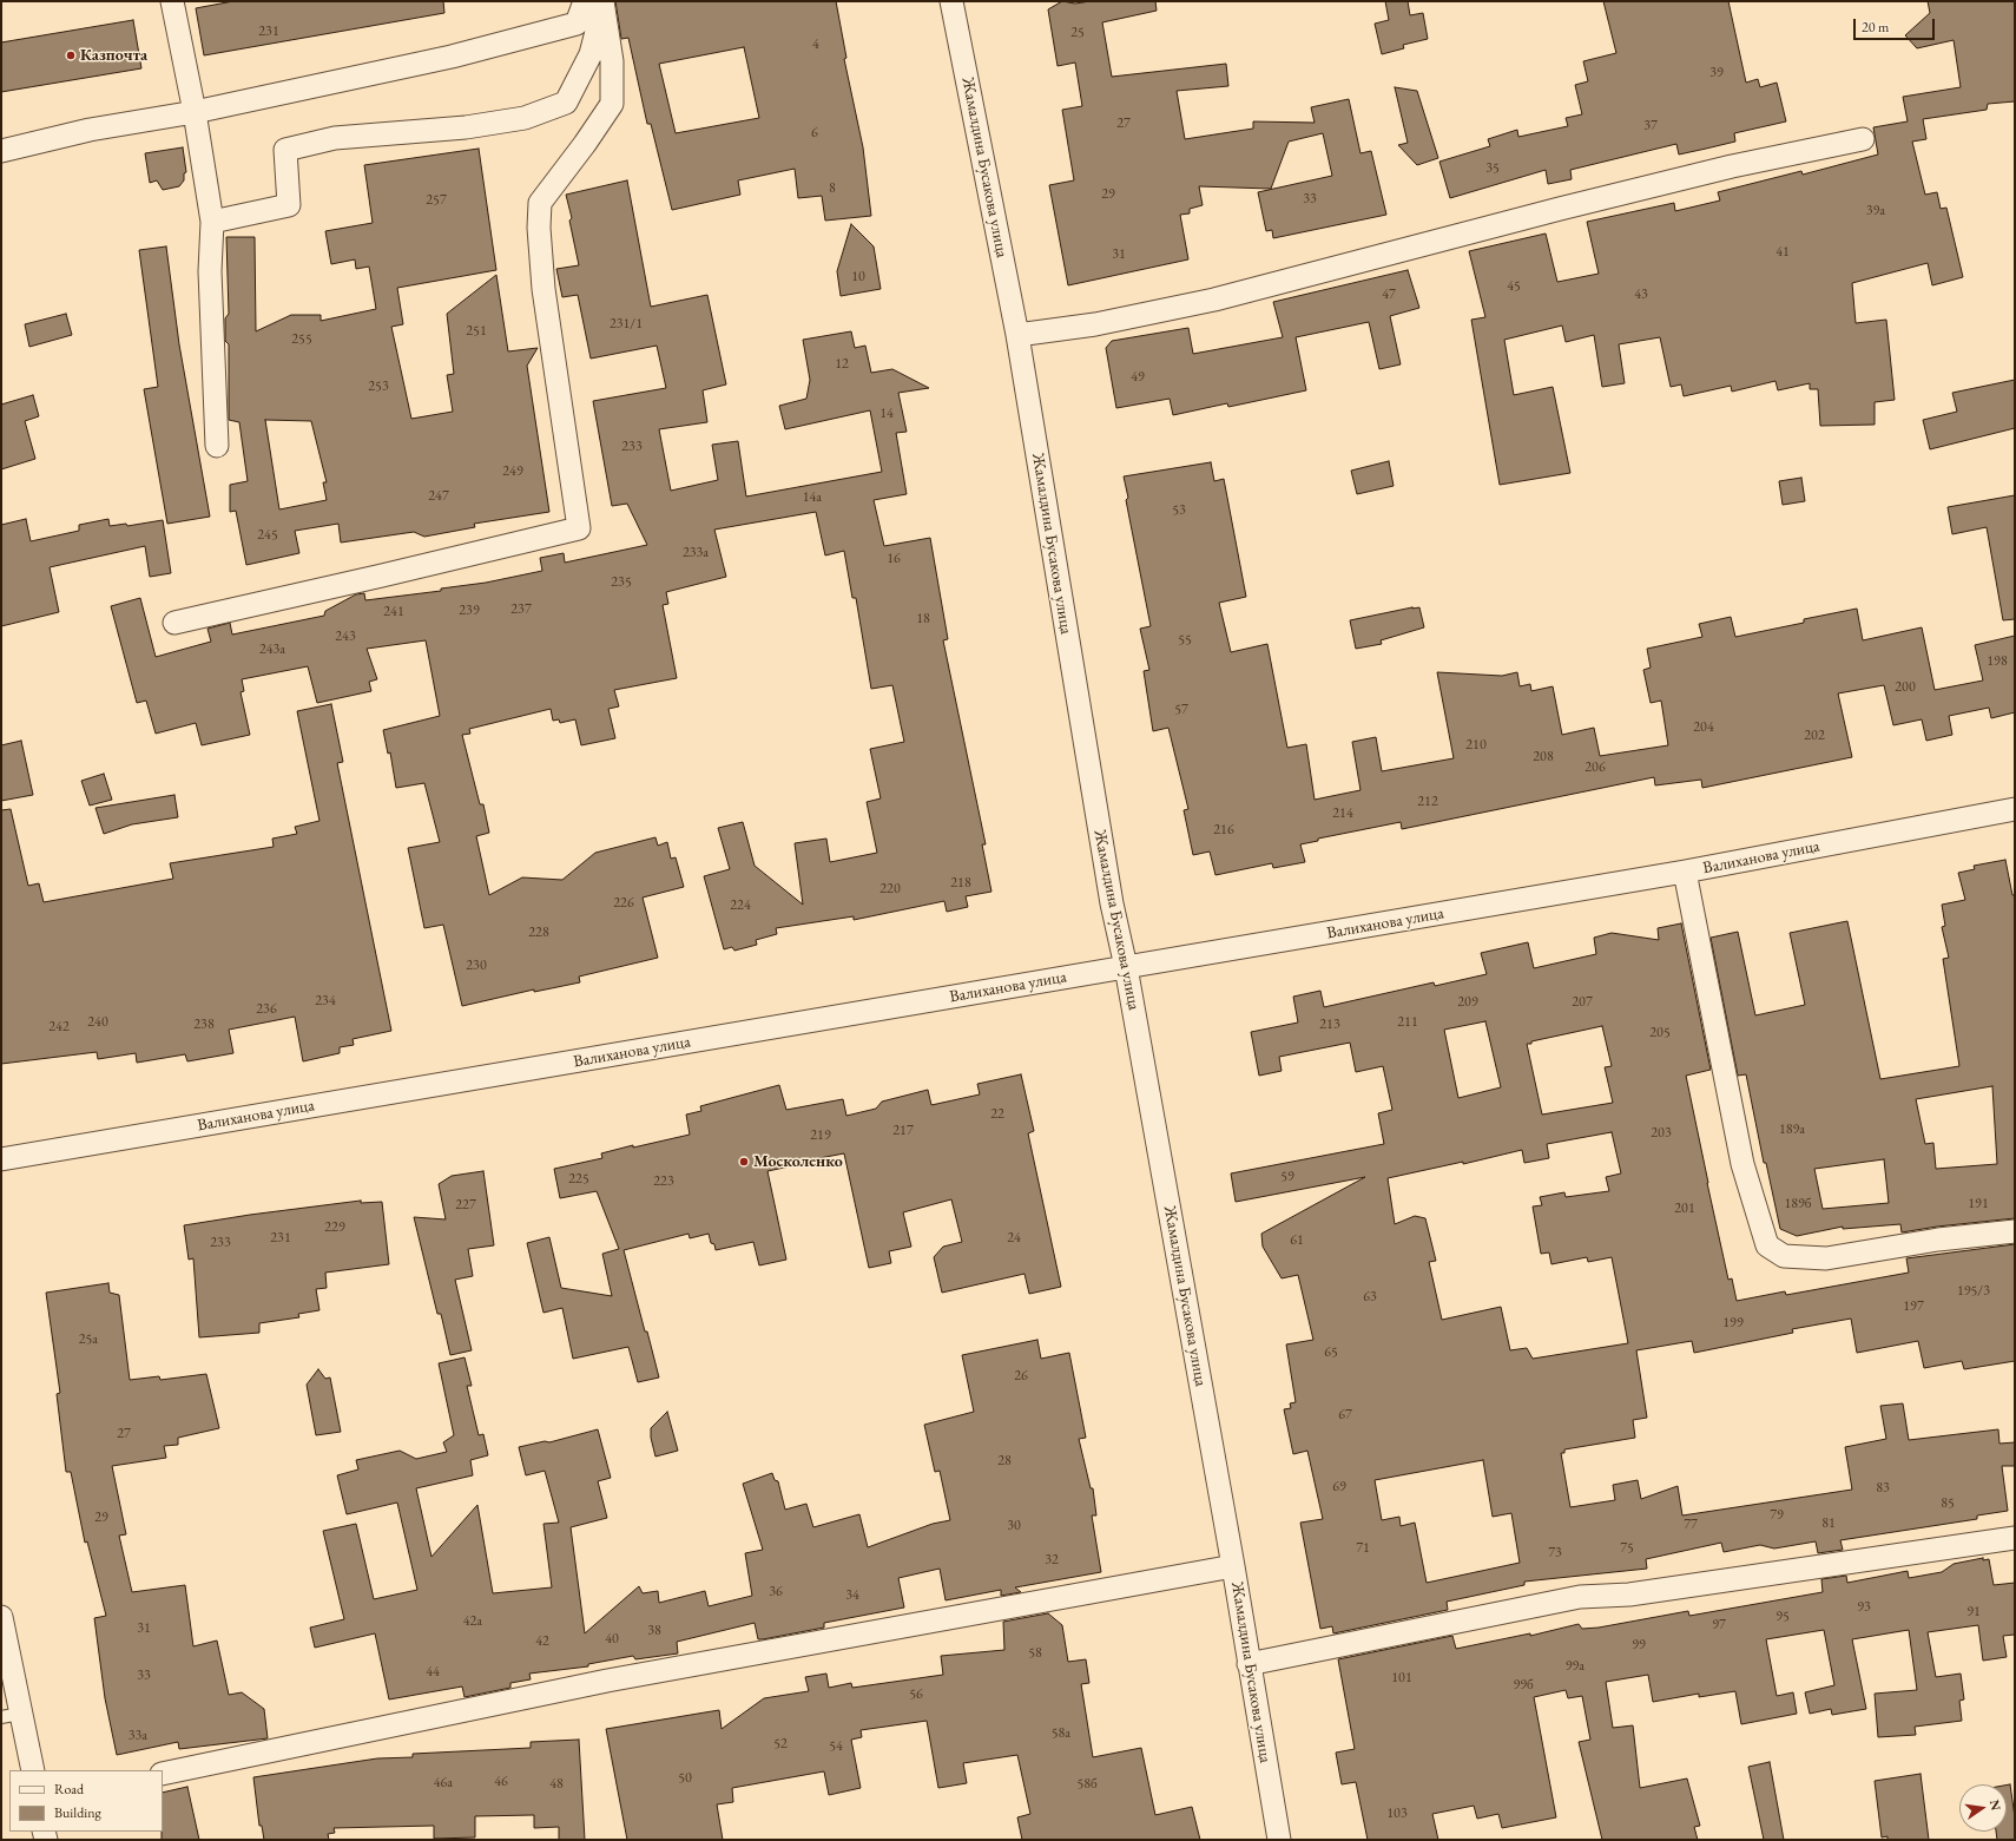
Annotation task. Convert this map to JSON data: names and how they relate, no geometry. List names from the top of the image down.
{
  "streets": {
    "street": ["Жамалдина Бусакова улица", "Валиханова улица"]
  },
  "crossings": [
    ["Жамалдина Бусакова улица", "Валиханова улица"]
  ],
  "places": ["Казпочта", "Москоленко"],
  "house_numbers": [
    "231",
    "25",
    "4",
    "39",
    "27",
    "37",
    "6",
    "35",
    "8",
    "29",
    "33",
    "257",
    "39а",
    "41",
    "31",
    "10",
    "45",
    "47",
    "43",
    "231/1",
    "251",
    "255",
    "12",
    "49",
    "253",
    "14",
    "233",
    "249",
    "247",
    "14а",
    "53",
    "245",
    "233а",
    "16",
    "235",
    "237",
    "239",
    "241",
    "18",
    "243",
    "55",
    "243а",
    "198",
    "200",
    "57",
    "204",
    "202",
    "210",
    "208",
    "206",
    "212",
    "214",
    "216",
    "218",
    "220",
    "226",
    "224",
    "228",
    "230",
    "234",
    "209",
    "207",
    "236",
    "240",
    "211",
    "238",
    "213",
    "242",
    "205",
    "22",
    "189а",
    "217",
    "203",
    "219",
    "59",
    "225",
    "223",
    "189б",
    "191",
    "227",
    "201",
    "229",
    "231",
    "24",
    "61",
    "233",
    "195/3",
    "63",
    "197",
    "199",
    "25а",
    "65",
    "26",
    "67",
    "27",
    "28",
    "69",
    "83",
    "85",
    "79",
    "29",
    "81",
    "77",
    "30",
    "71",
    "75",
    "73",
    "32",
    "36",
    "34",
    "93",
    "91",
    "95",
    "42а",
    "97",
    "31",
    "38",
    "40",
    "42",
    "99",
    "58",
    "99а",
    "44",
    "33",
    "101",
    "99б",
    "56",
    "58а",
    "33а",
    "52",
    "54",
    "50",
    "46",
    "46а",
    "48",
    "58б",
    "103"
  ],
  "legend": ["Road", "Building"],
  "scale_bar": "20 m",
  "north": "right"
}
